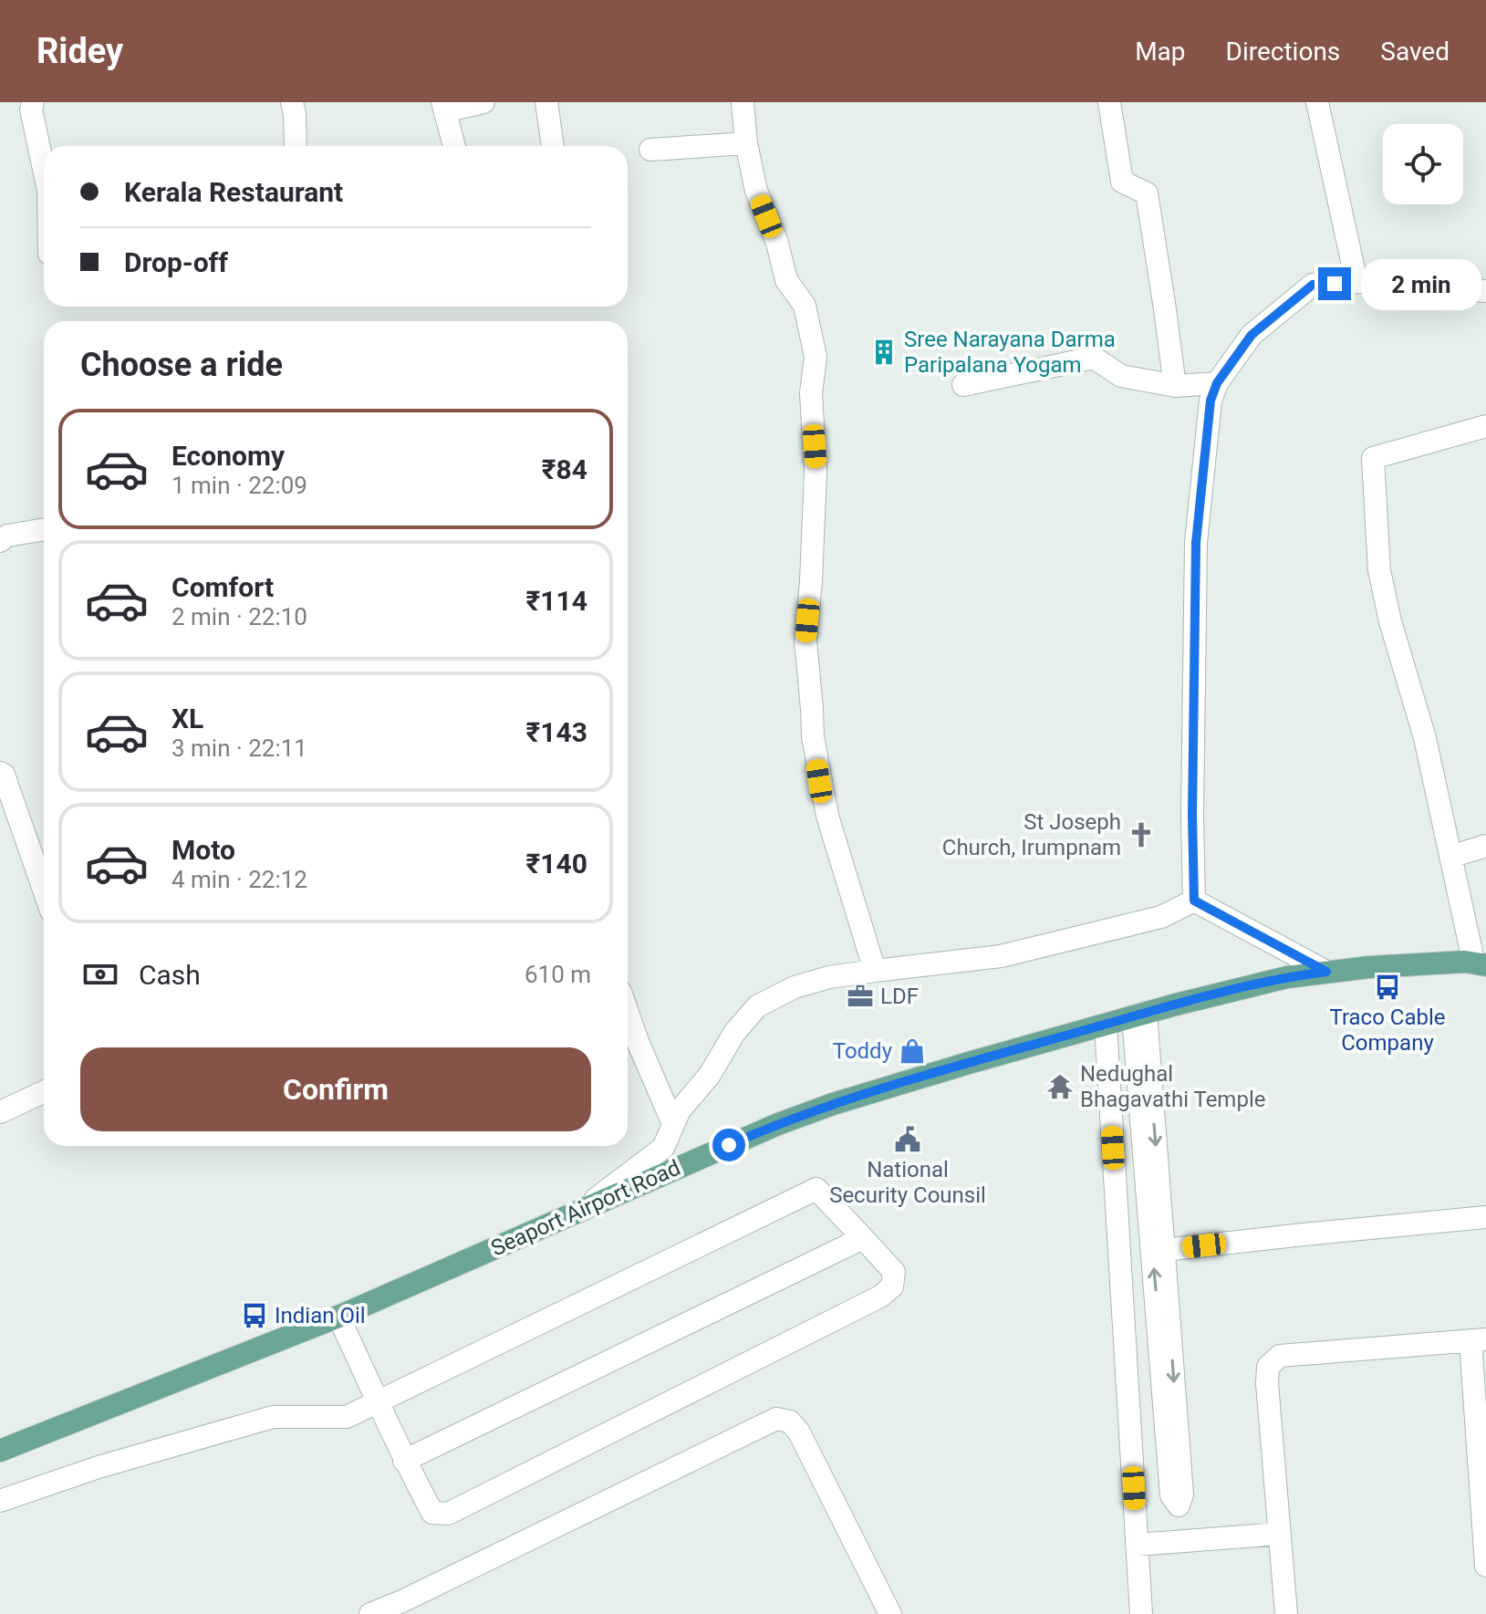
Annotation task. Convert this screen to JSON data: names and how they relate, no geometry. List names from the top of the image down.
{
  "streets": {
    "main road": ["Seaport Airport Road"]
  },
  "places": {
    "building": ["Sree Narayana Darma Paripalana Yogam"],
    "church": ["St Joseph Church, Irumpnam"],
    "bus stop": ["Traco Cable Company", "Indian Oil"],
    "office": ["LDF"],
    "shop": ["Toddy"],
    "temple": ["Nedughal Bhagavathi Temple"],
    "public building": ["National Security Counsil"]
  },
  "page": {
    "header": "Ridey",
    "nav": ["Map", "Directions", "Saved"],
    "banner": ["Kerala Restaurant", "Drop-off"],
    "bubble": "2 min",
    "heading": "Choose a ride",
    "list": [
      {
        "name": "Economy",
        "note": "1 min · 22:09",
        "value": "₹84"
      },
      {
        "name": "Comfort",
        "note": "2 min · 22:10",
        "value": "₹114"
      },
      {
        "name": "XL",
        "note": "3 min · 22:11",
        "value": "₹143"
      },
      {
        "name": "Moto",
        "note": "4 min · 22:12",
        "value": "₹140"
      }
    ],
    "pay": ["Cash", "610 m"],
    "buttons": "Confirm"
  }
}
